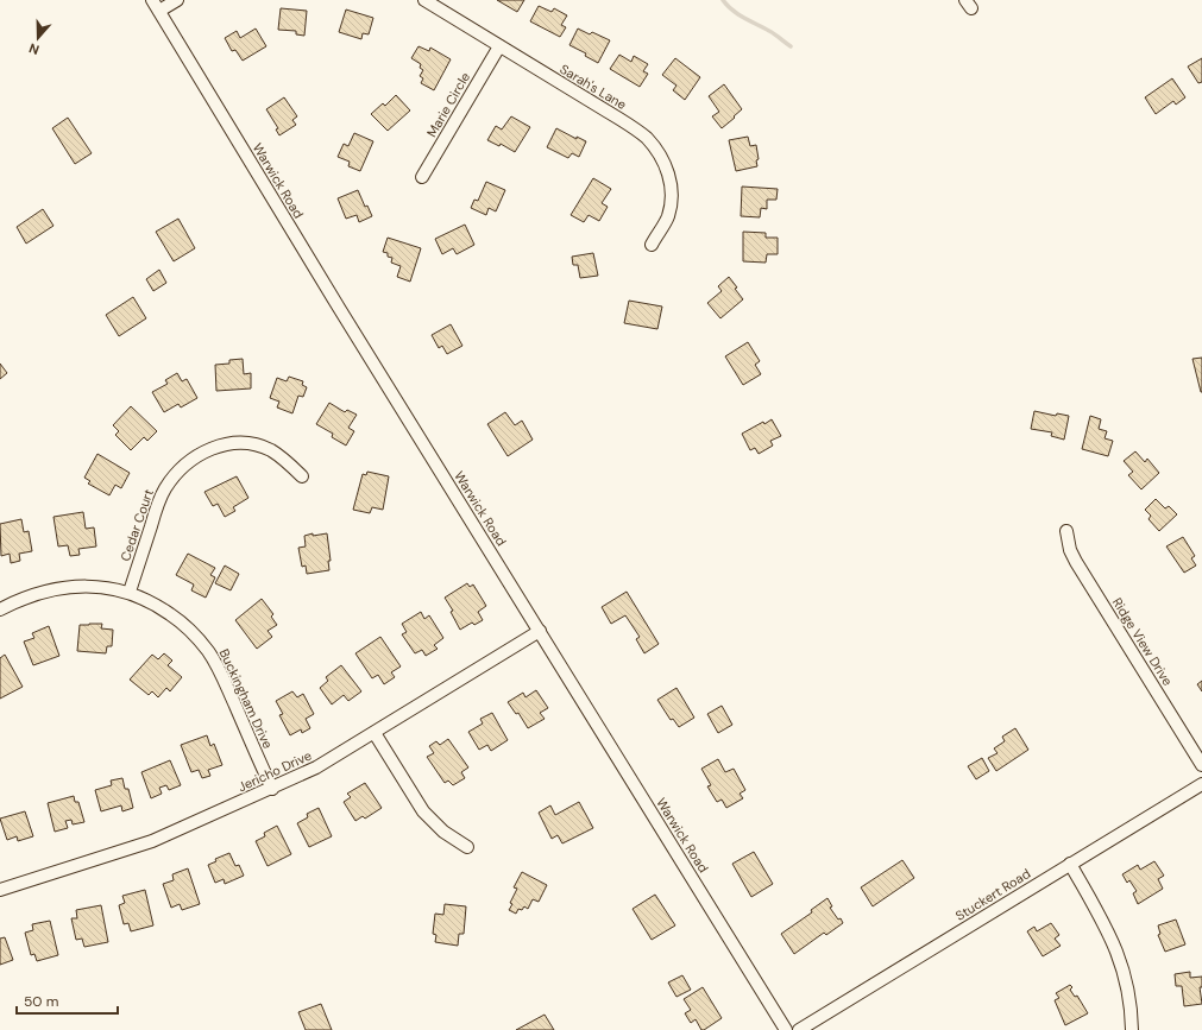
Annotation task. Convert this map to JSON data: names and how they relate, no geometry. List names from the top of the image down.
{
  "streets": {
    "street": [
      "Sarah's Lane",
      "Marie Circle",
      "Warwick Road",
      "Cedar Court",
      "Ridge View Drive",
      "Buckingham Drive",
      "Jericho Drive",
      "Stuckert Road"
    ]
  },
  "crossings": [
    ["Sarah's Lane", "Marie Circle"],
    ["Warwick Road", "Jericho Drive"],
    ["Cedar Court", "Buckingham Drive"],
    ["Buckingham Drive", "Jericho Drive"]
  ],
  "scale_bar": "50 m",
  "north": "bottom"
}
